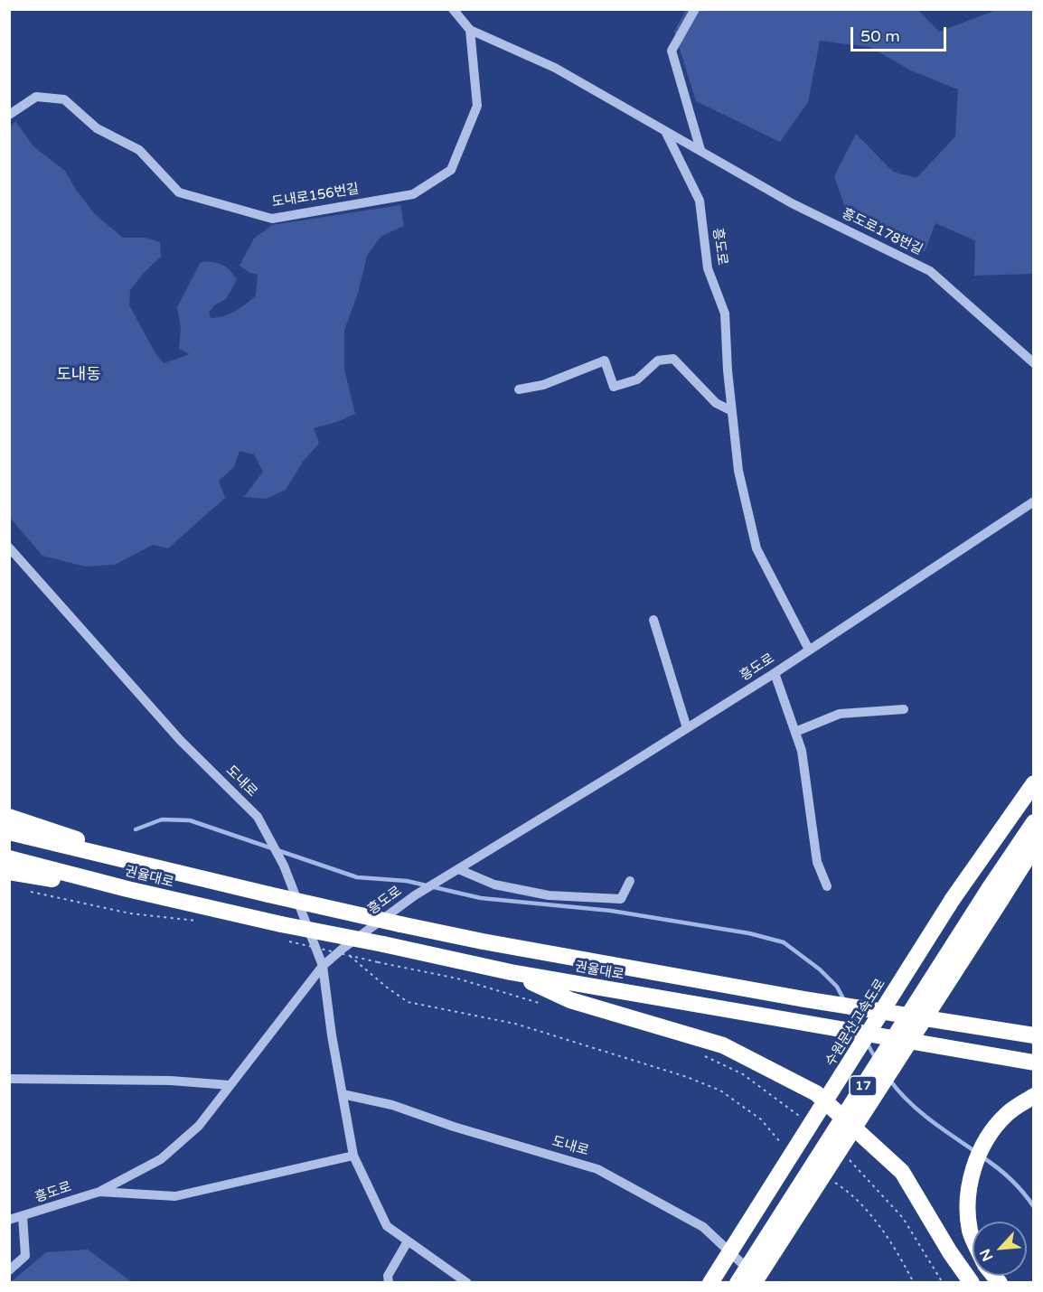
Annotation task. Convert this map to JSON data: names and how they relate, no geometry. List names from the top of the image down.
{
  "streets": {
    "highway": ["권율대로", "수원문산고속도로", "17"],
    "street": [
      "도내로156번길",
      "흥도로178번길",
      "흥도로",
      "도내로"
    ]
  },
  "crossings": [
    ["도내로156번길", "흥도로178번길"],
    ["흥도로178번길", "흥도로"],
    ["흥도로", "도내로"]
  ],
  "districts": ["도내동"],
  "scale_bar": "50 m",
  "north": "bottom left"
}
